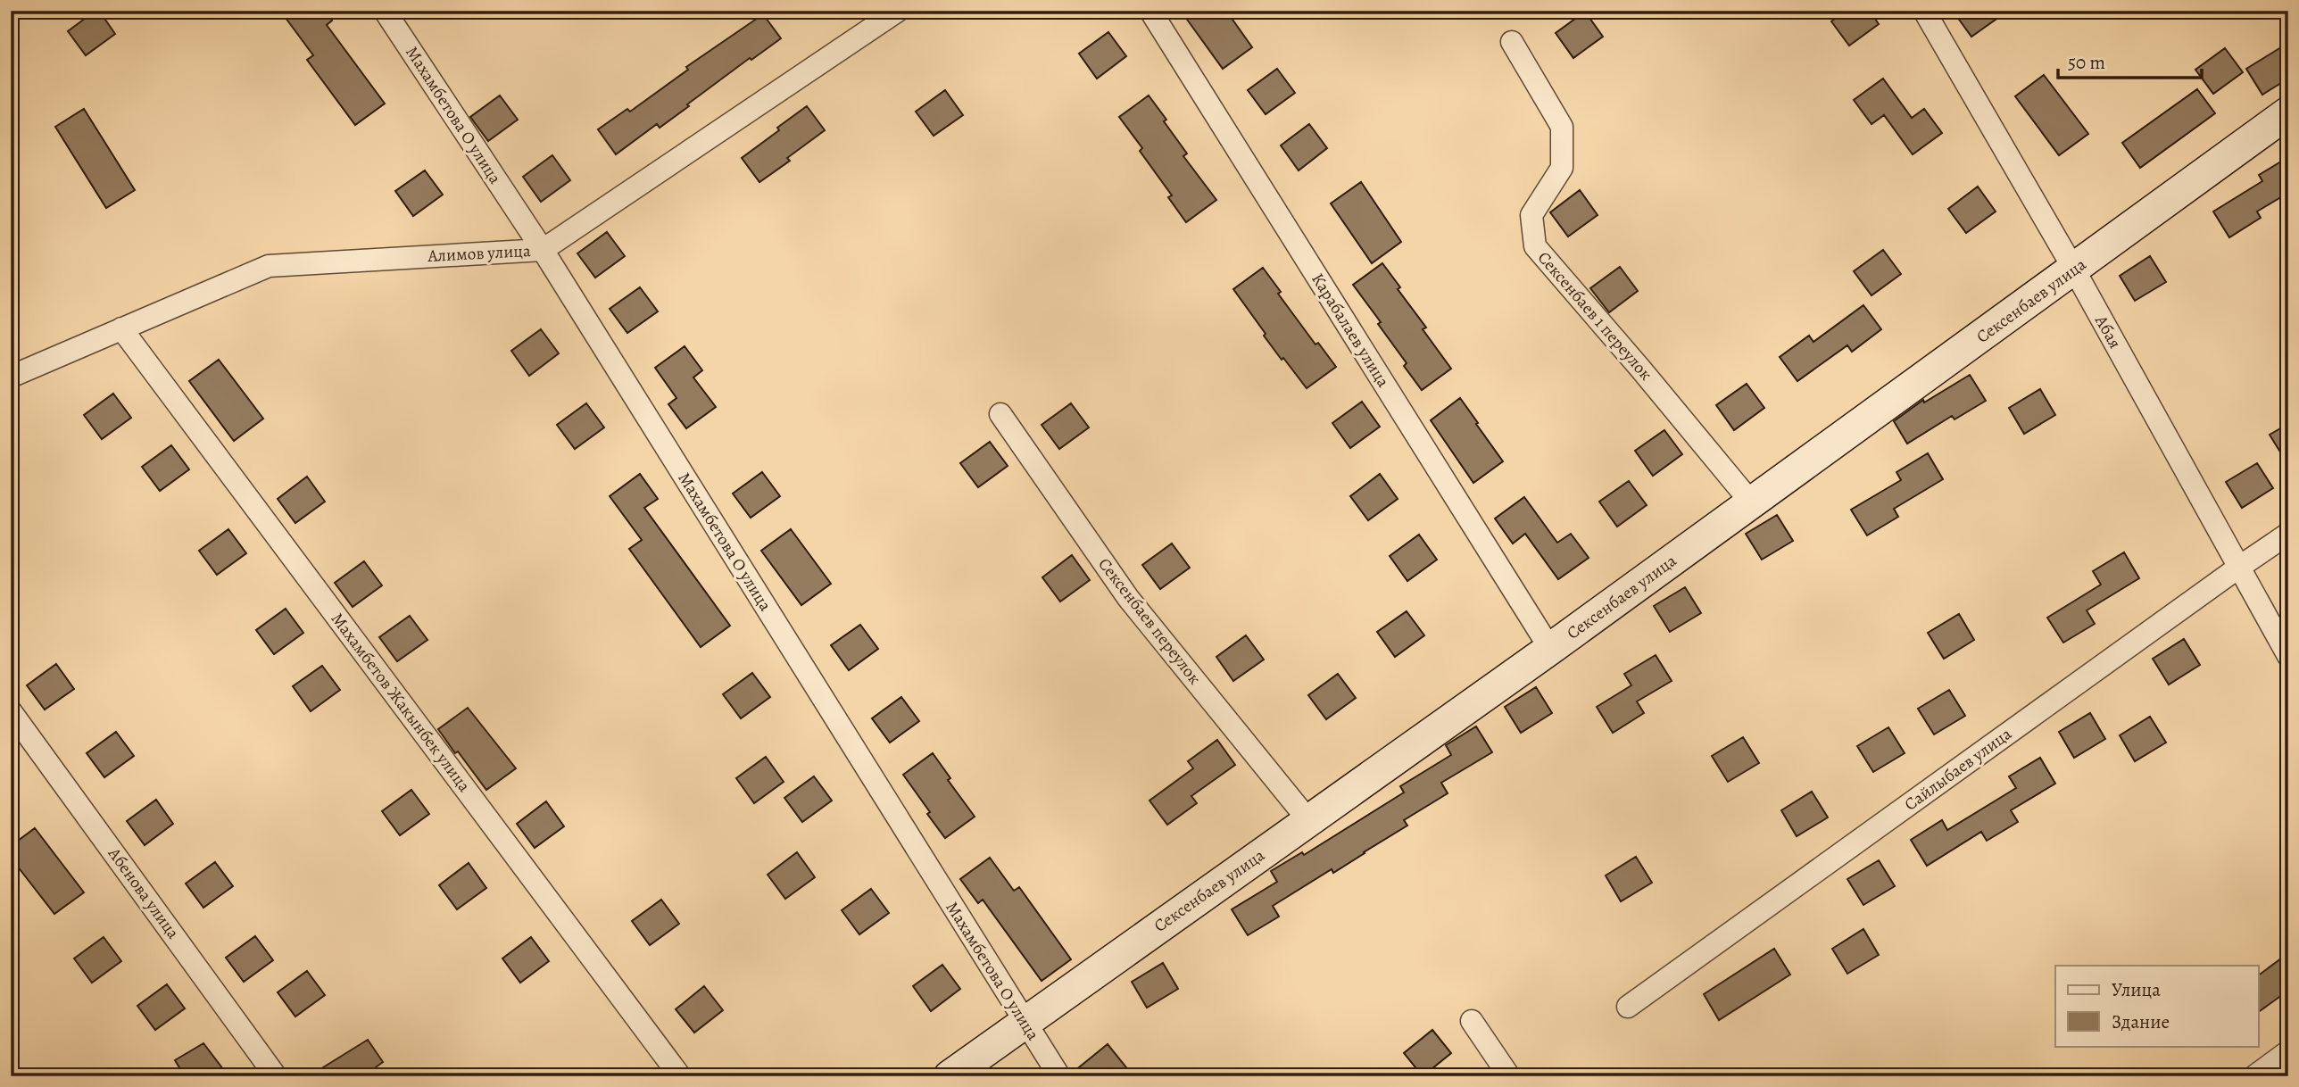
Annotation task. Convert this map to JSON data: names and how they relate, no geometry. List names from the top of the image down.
{
  "streets": {
    "street": [
      "Махамбетова О улица",
      "Алимов улица",
      "Сексенбаев улица",
      "Сексенбаев 1 переулок",
      "Карабалаев улица",
      "Абая",
      "Сексенбаев переулок",
      "Махамбетов Жакынбек улица",
      "Сайлыбаев улица",
      "Абенова улица"
    ]
  },
  "crossings": [
    ["Махамбетова О улица", "Алимов улица"],
    ["Махамбетова О улица", "Сексенбаев улица"],
    ["Алимов улица", "Махамбетов Жакынбек улица"],
    ["Сексенбаев улица", "Сексенбаев 1 переулок"],
    ["Сексенбаев улица", "Карабалаев улица"],
    ["Сексенбаев улица", "Абая"],
    ["Сексенбаев улица", "Сексенбаев переулок"],
    ["Абая", "Сайлыбаев улица"]
  ],
  "legend": ["Улица", "Здание"],
  "scale_bar": "50 m"
}
